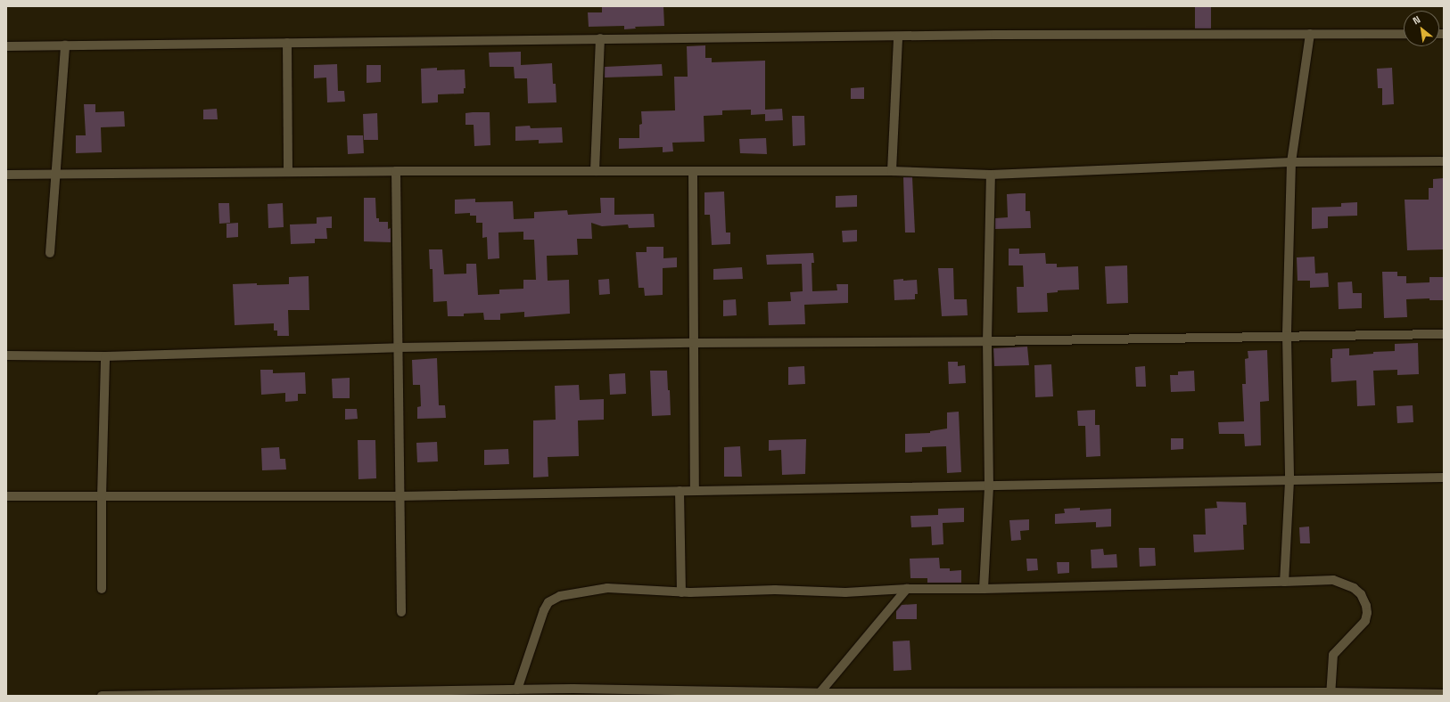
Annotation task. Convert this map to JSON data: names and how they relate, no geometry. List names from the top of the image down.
{
  "north": "top left"
}
